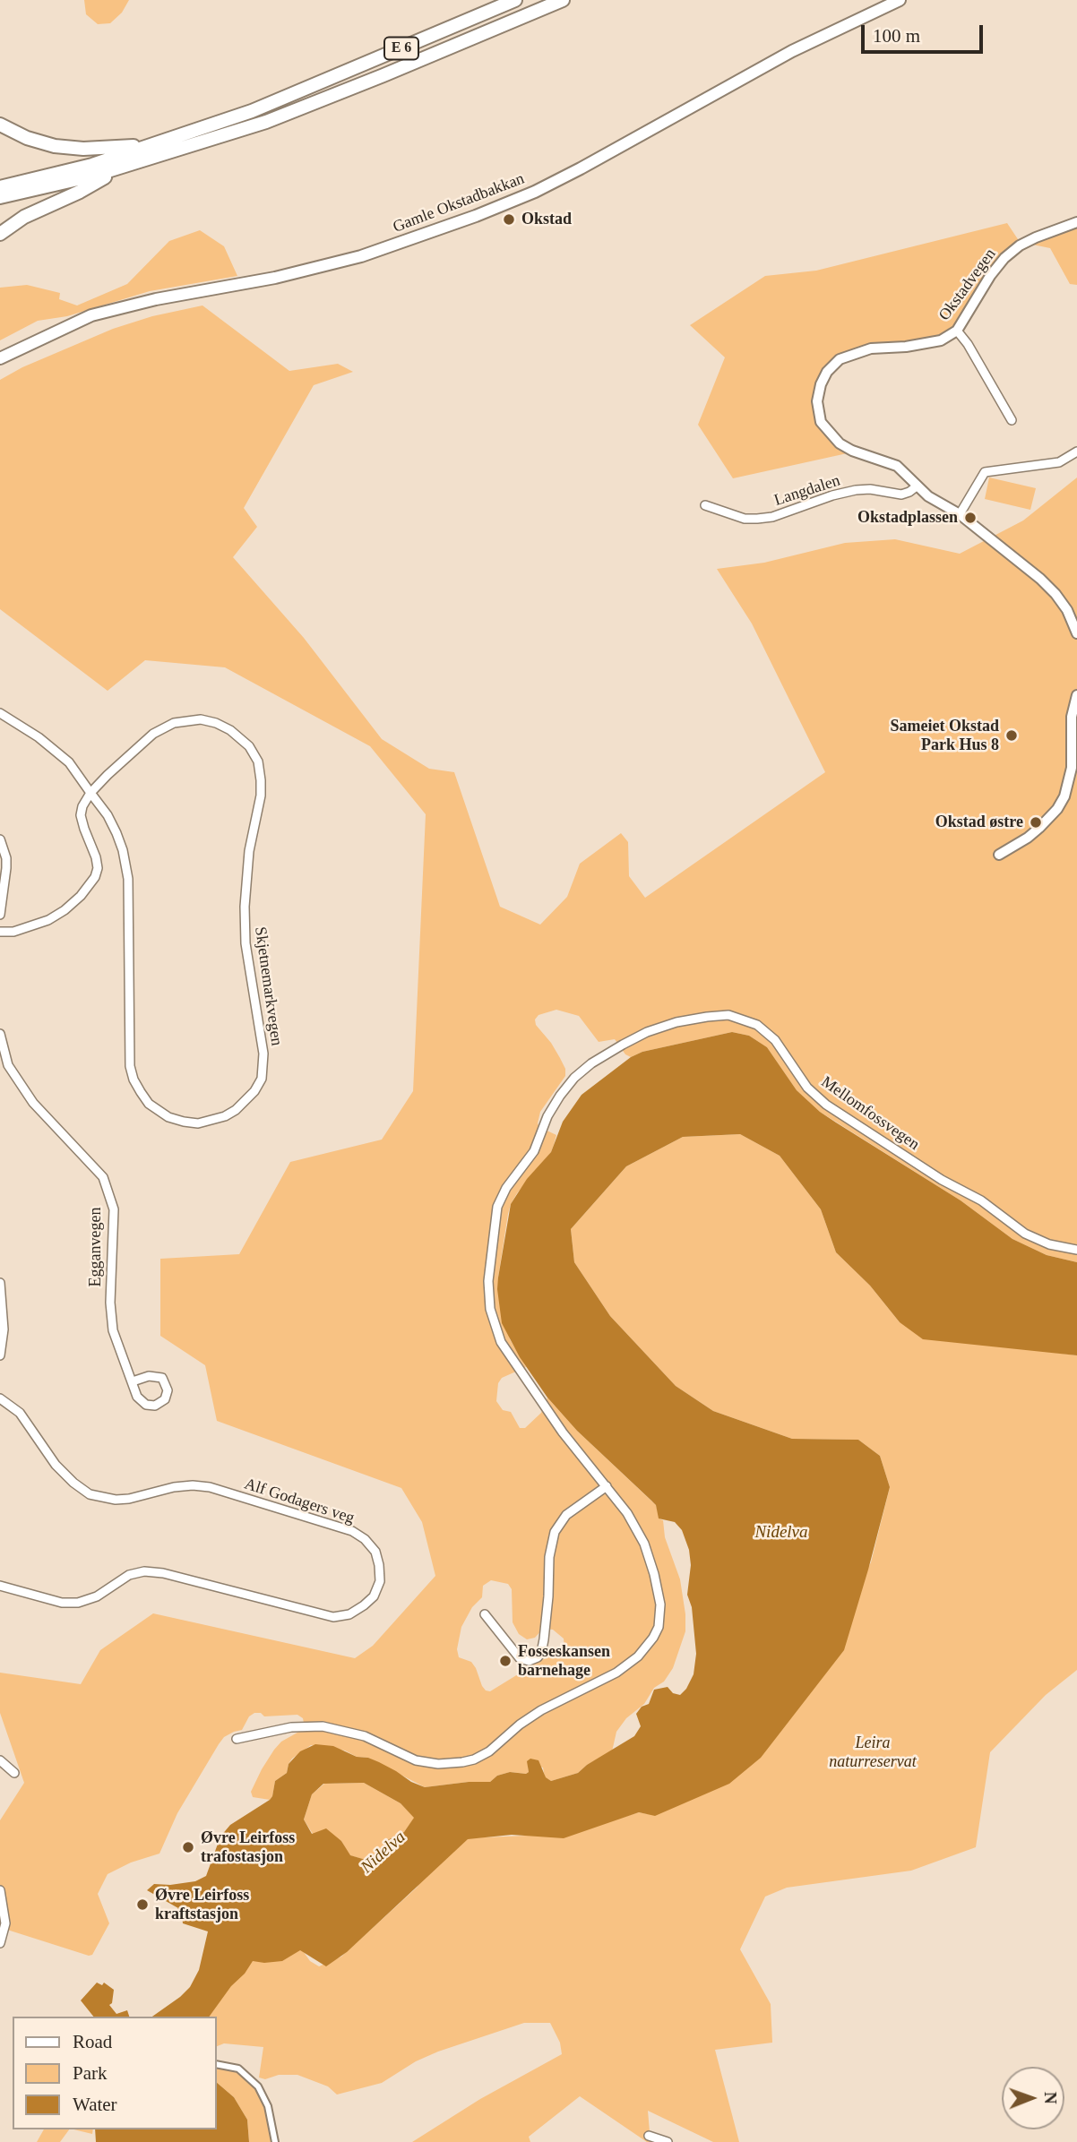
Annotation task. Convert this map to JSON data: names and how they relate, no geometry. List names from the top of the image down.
{
  "streets": {
    "highway": ["E 6"],
    "main road": ["Gamle Okstadbakkan"],
    "street": [
      "Okstadvegen",
      "Langdalen",
      "Skjetnemarkvegen",
      "Mellomfossvegen",
      "Egganvegen",
      "Alf Godagers veg"
    ]
  },
  "crossings": [
    ["Okstadvegen", "Langdalen"]
  ],
  "water": ["Nidelva"],
  "parks": ["Leira naturreservat"],
  "places": [
    "Okstad",
    "Okstadplassen",
    "Sameiet Okstad Park Hus 8",
    "Okstad østre",
    "Fosseskansen barnehage",
    "Øvre Leirfoss trafostasjon",
    "Øvre Leirfoss kraftstasjon"
  ],
  "legend": ["Road", "Park", "Water"],
  "scale_bar": "100 m",
  "north": "right"
}
